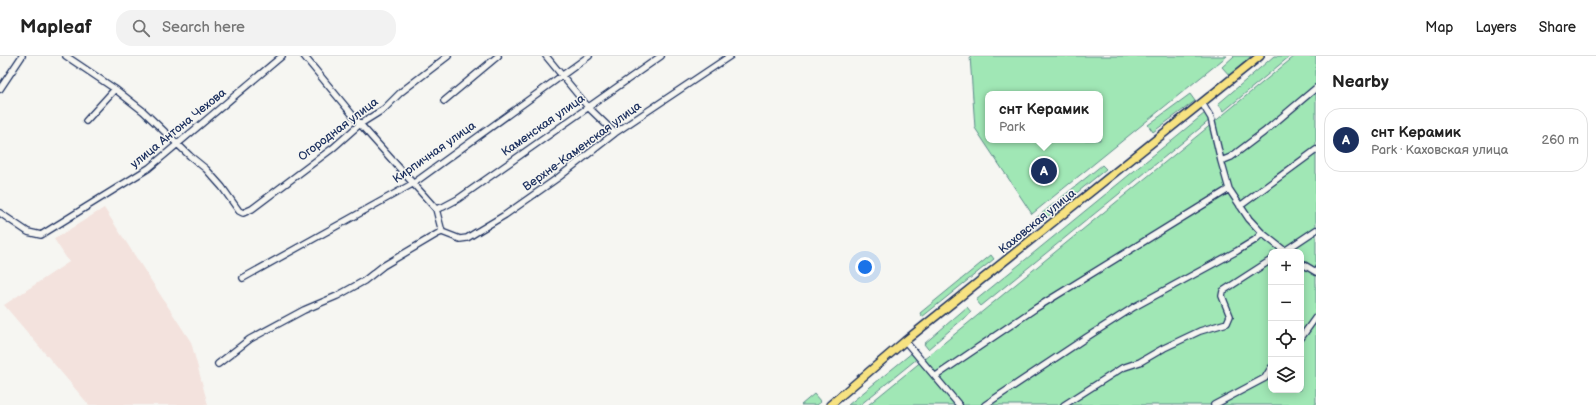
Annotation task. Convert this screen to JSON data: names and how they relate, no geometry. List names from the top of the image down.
{
  "streets": {
    "main road": ["Каховская улица"],
    "street": [
      "Каменская улица",
      "улица Антона Чехова",
      "Огородная улица",
      "Верхне-Каменская улица",
      "Кирпичная улица"
    ]
  },
  "crossings": [
    ["улица Антона Чехова", "Огородная улица"]
  ],
  "page": {
    "header": "Mapleaf",
    "search": "Search here",
    "nav": ["Map", "Layers", "Share"],
    "heading": "Nearby",
    "popup": ["снт Керамик", "Park"],
    "list": [
      {
        "mark": "A",
        "name": "снт Керамик",
        "note": "Park · Каховская улица",
        "value": "260 m"
      }
    ],
    "pins": "A",
    "map_buttons": ["+", "−"]
  }
}
